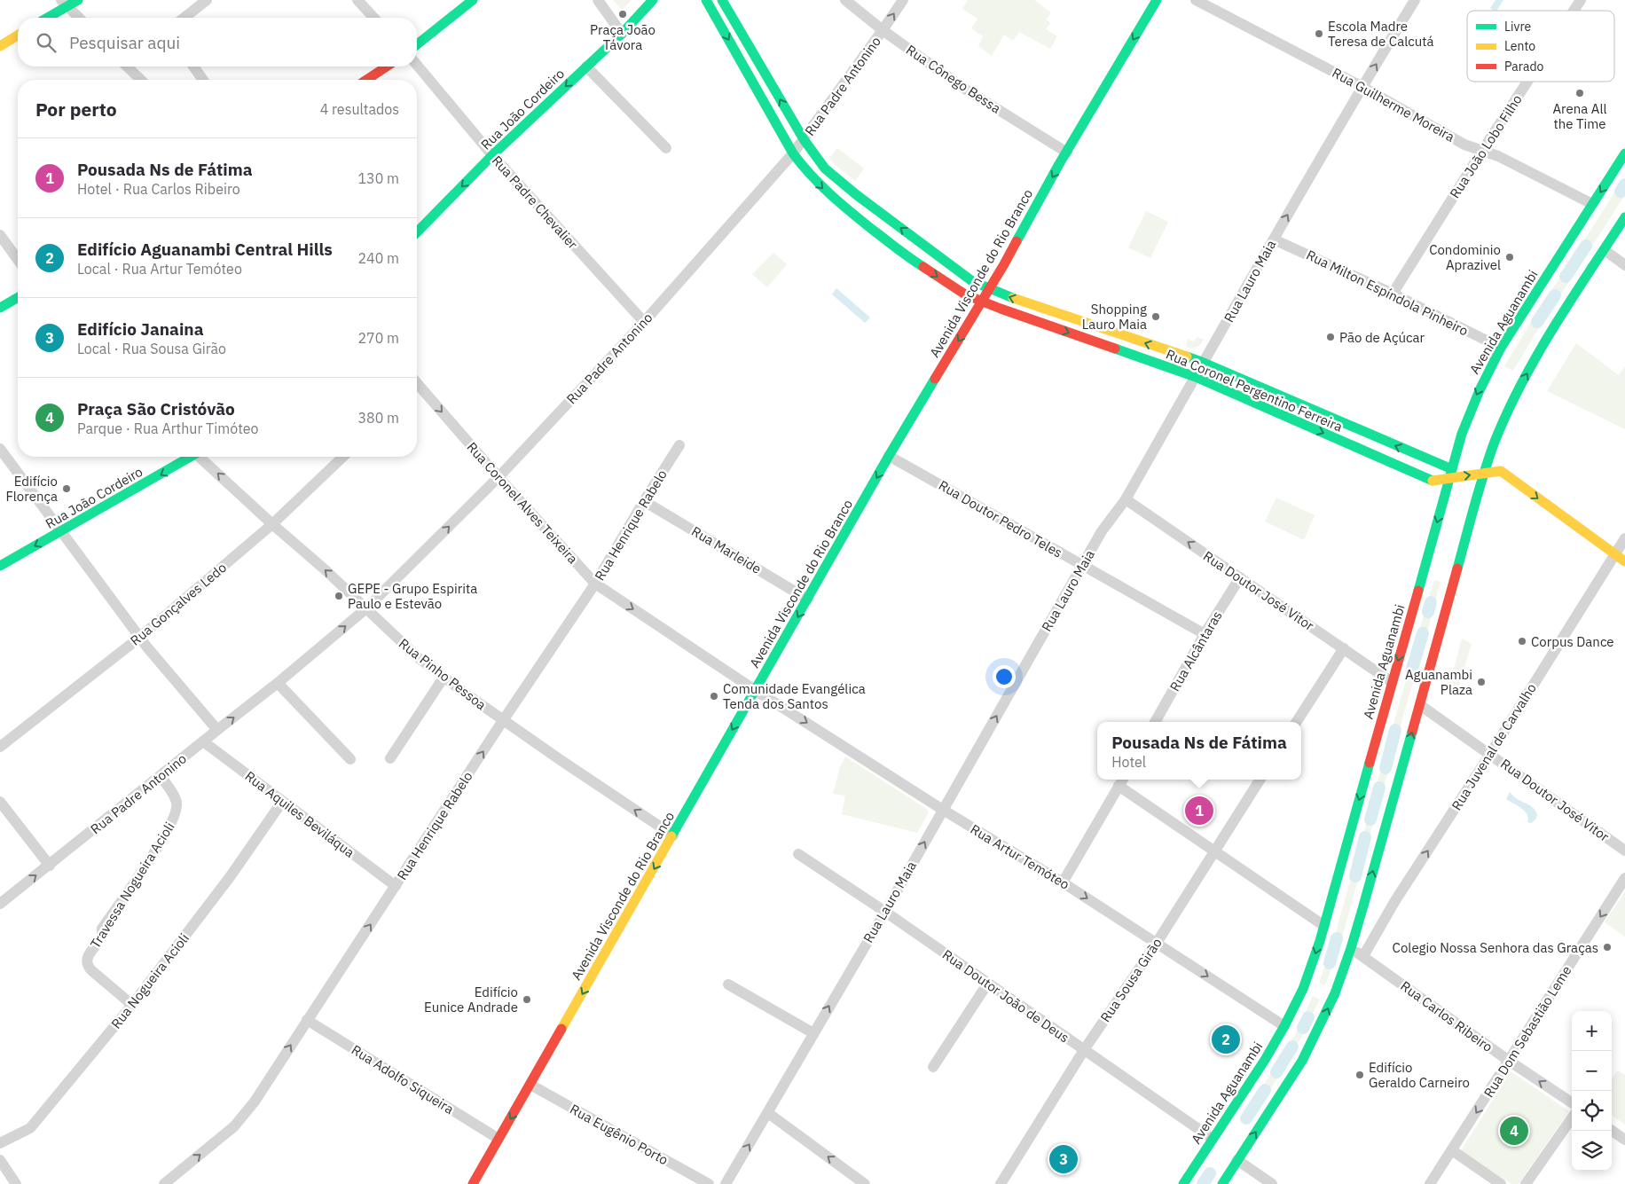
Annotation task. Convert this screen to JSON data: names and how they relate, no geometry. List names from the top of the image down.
{
  "streets": {
    "main road": [
      "Rua João Cordeiro",
      "Avenida Visconde do Rio Branco",
      "Avenida Aguanambi",
      "Rua Coronel Pergentino Ferreira"
    ],
    "street": [
      "Rua Cônego Bessa",
      "Rua Padre Antonino",
      "Rua Guilherme Moreira",
      "Rua João Lobo Filho",
      "Rua Padre Chevalier",
      "Rua Lauro Maia",
      "Rua Milton Espíndola Pinheiro",
      "Rua Coronel Alves Teixeira",
      "Rua Doutor Pedro Teles",
      "Rua Henrique Rabelo",
      "Rua Marleide",
      "Rua Doutor José Vitor",
      "Rua Gonçalves Ledo",
      "Rua Alcântaras",
      "Rua Pinho Pessoa",
      "Rua Juvenal de Carvalho",
      "Rua Aquiles Beviláqua",
      "Rua Artur Temóteo",
      "Travessa Nogueira Acioli",
      "Rua Sousa Girão",
      "Rua Nogueira Acioli",
      "Rua Doutor João de Deus",
      "Rua Carlos Ribeiro",
      "Rua Dom Sebastião Leme",
      "Rua Adolfo Siqueira",
      "Rua Eugênio Porto"
    ]
  },
  "crossings": [
    ["Rua Cônego Bessa", "Rua Padre Antonino"],
    ["Rua Cônego Bessa", "Avenida Visconde do Rio Branco"],
    ["Rua Padre Antonino", "Rua Padre Chevalier"],
    ["Rua Padre Antonino", "Rua Coronel Pergentino Ferreira"],
    ["Rua Padre Antonino", "Rua Coronel Alves Teixeira"],
    ["Rua Padre Antonino", "Rua Pinho Pessoa"],
    ["Rua Padre Antonino", "Rua Aquiles Beviláqua"],
    ["Rua Padre Antonino", "Travessa Nogueira Acioli"],
    ["Rua Guilherme Moreira", "Rua João Lobo Filho"],
    ["Rua Guilherme Moreira", "Rua Lauro Maia"],
    ["Rua Guilherme Moreira", "Avenida Aguanambi"],
    ["Rua João Cordeiro", "Rua Padre Chevalier"],
    ["Rua João Lobo Filho", "Rua Milton Espíndola Pinheiro"],
    ["Avenida Visconde do Rio Branco", "Rua Coronel Pergentino Ferreira"],
    ["Avenida Visconde do Rio Branco", "Rua Coronel Alves Teixeira"],
    ["Avenida Visconde do Rio Branco", "Rua Doutor Pedro Teles"],
    ["Avenida Visconde do Rio Branco", "Rua Marleide"],
    ["Avenida Visconde do Rio Branco", "Rua Pinho Pessoa"],
    ["Avenida Visconde do Rio Branco", "Rua Artur Temóteo"],
    ["Avenida Visconde do Rio Branco", "Rua Adolfo Siqueira"],
    ["Avenida Visconde do Rio Branco", "Rua Eugênio Porto"],
    ["Rua Lauro Maia", "Rua Milton Espíndola Pinheiro"],
    ["Rua Lauro Maia", "Rua Coronel Pergentino Ferreira"],
    ["Rua Lauro Maia", "Rua Doutor Pedro Teles"],
    ["Rua Lauro Maia", "Rua Doutor José Vitor"],
    ["Rua Lauro Maia", "Rua Artur Temóteo"],
    ["Rua Lauro Maia", "Rua Doutor João de Deus"],
    ["Rua Milton Espíndola Pinheiro", "Avenida Aguanambi"],
    ["Avenida Aguanambi", "Rua Coronel Pergentino Ferreira"],
    ["Avenida Aguanambi", "Rua Doutor José Vitor"],
    ["Avenida Aguanambi", "Rua Artur Temóteo"],
    ["Avenida Aguanambi", "Rua Doutor João de Deus"],
    ["Rua Coronel Pergentino Ferreira", "Rua Juvenal de Carvalho"],
    ["Rua Coronel Alves Teixeira", "Rua Henrique Rabelo"],
    ["Rua Coronel Alves Teixeira", "Rua Artur Temóteo"],
    ["Rua Doutor Pedro Teles", "Rua Alcântaras"],
    ["Rua Henrique Rabelo", "Rua Marleide"],
    ["Rua Henrique Rabelo", "Rua Pinho Pessoa"],
    ["Rua Henrique Rabelo", "Rua Aquiles Beviláqua"],
    ["Rua Henrique Rabelo", "Rua Adolfo Siqueira"],
    ["Rua Doutor José Vitor", "Rua Alcântaras"],
    ["Rua Doutor José Vitor", "Rua Juvenal de Carvalho"],
    ["Rua Gonçalves Ledo", "Rua Pinho Pessoa"],
    ["Rua Juvenal de Carvalho", "Rua Carlos Ribeiro"],
    ["Rua Aquiles Beviláqua", "Rua Nogueira Acioli"],
    ["Rua Artur Temóteo", "Rua Sousa Girão"],
    ["Travessa Nogueira Acioli", "Rua Nogueira Acioli"],
    ["Rua Sousa Girão", "Rua Doutor João de Deus"],
    ["Rua Carlos Ribeiro", "Rua Dom Sebastião Leme"]
  ],
  "one_way": [
    "Rua Padre Antonino",
    "Rua João Cordeiro",
    "Avenida Visconde do Rio Branco",
    "Rua Lauro Maia",
    "Rua Coronel Alves Teixeira",
    "Rua Henrique Rabelo",
    "Rua Pinho Pessoa",
    "Rua Juvenal de Carvalho",
    "Rua Artur Temóteo",
    "Rua Dom Sebastião Leme"
  ],
  "places": [
    "Praça João Távora",
    "Escola Madre Teresa de Calcutá",
    "Arena All the Time",
    "Condominio Aprazivel",
    "Shopping Lauro Maia",
    "Pão de Açúcar",
    "Edifício Florença",
    "GEPE - Grupo Espirita Paulo e Estevão",
    "Corpus Dance",
    "Aguanambi Plaza",
    "Comunidade Evangélica Tenda dos Santos",
    "Colegio Nossa Senhora das Graças",
    "Edifício Eunice Andrade",
    "Edifício Geraldo Carneiro"
  ],
  "legend": ["Livre", "Lento", "Parado"],
  "page": {
    "search": "Pesquisar aqui",
    "heading": ["Por perto", "4 resultados"],
    "list": [
      {
        "mark": "1",
        "name": "Pousada Ns de Fátima",
        "note": "Hotel · Rua Carlos Ribeiro",
        "value": "130 m"
      },
      {
        "mark": "2",
        "name": "Edifício Aguanambi Central Hills",
        "note": "Local · Rua Artur Temóteo",
        "value": "240 m"
      },
      {
        "mark": "3",
        "name": "Edifício Janaina",
        "note": "Local · Rua Sousa Girão",
        "value": "270 m"
      },
      {
        "mark": "4",
        "name": "Praça São Cristóvão",
        "note": "Parque · Rua Arthur Timóteo",
        "value": "380 m"
      }
    ],
    "popup": ["Pousada Ns de Fátima", "Hotel"],
    "pins": [
      "1",
      "2",
      "4",
      "3"
    ],
    "map_buttons": ["+", "−"]
  }
}
